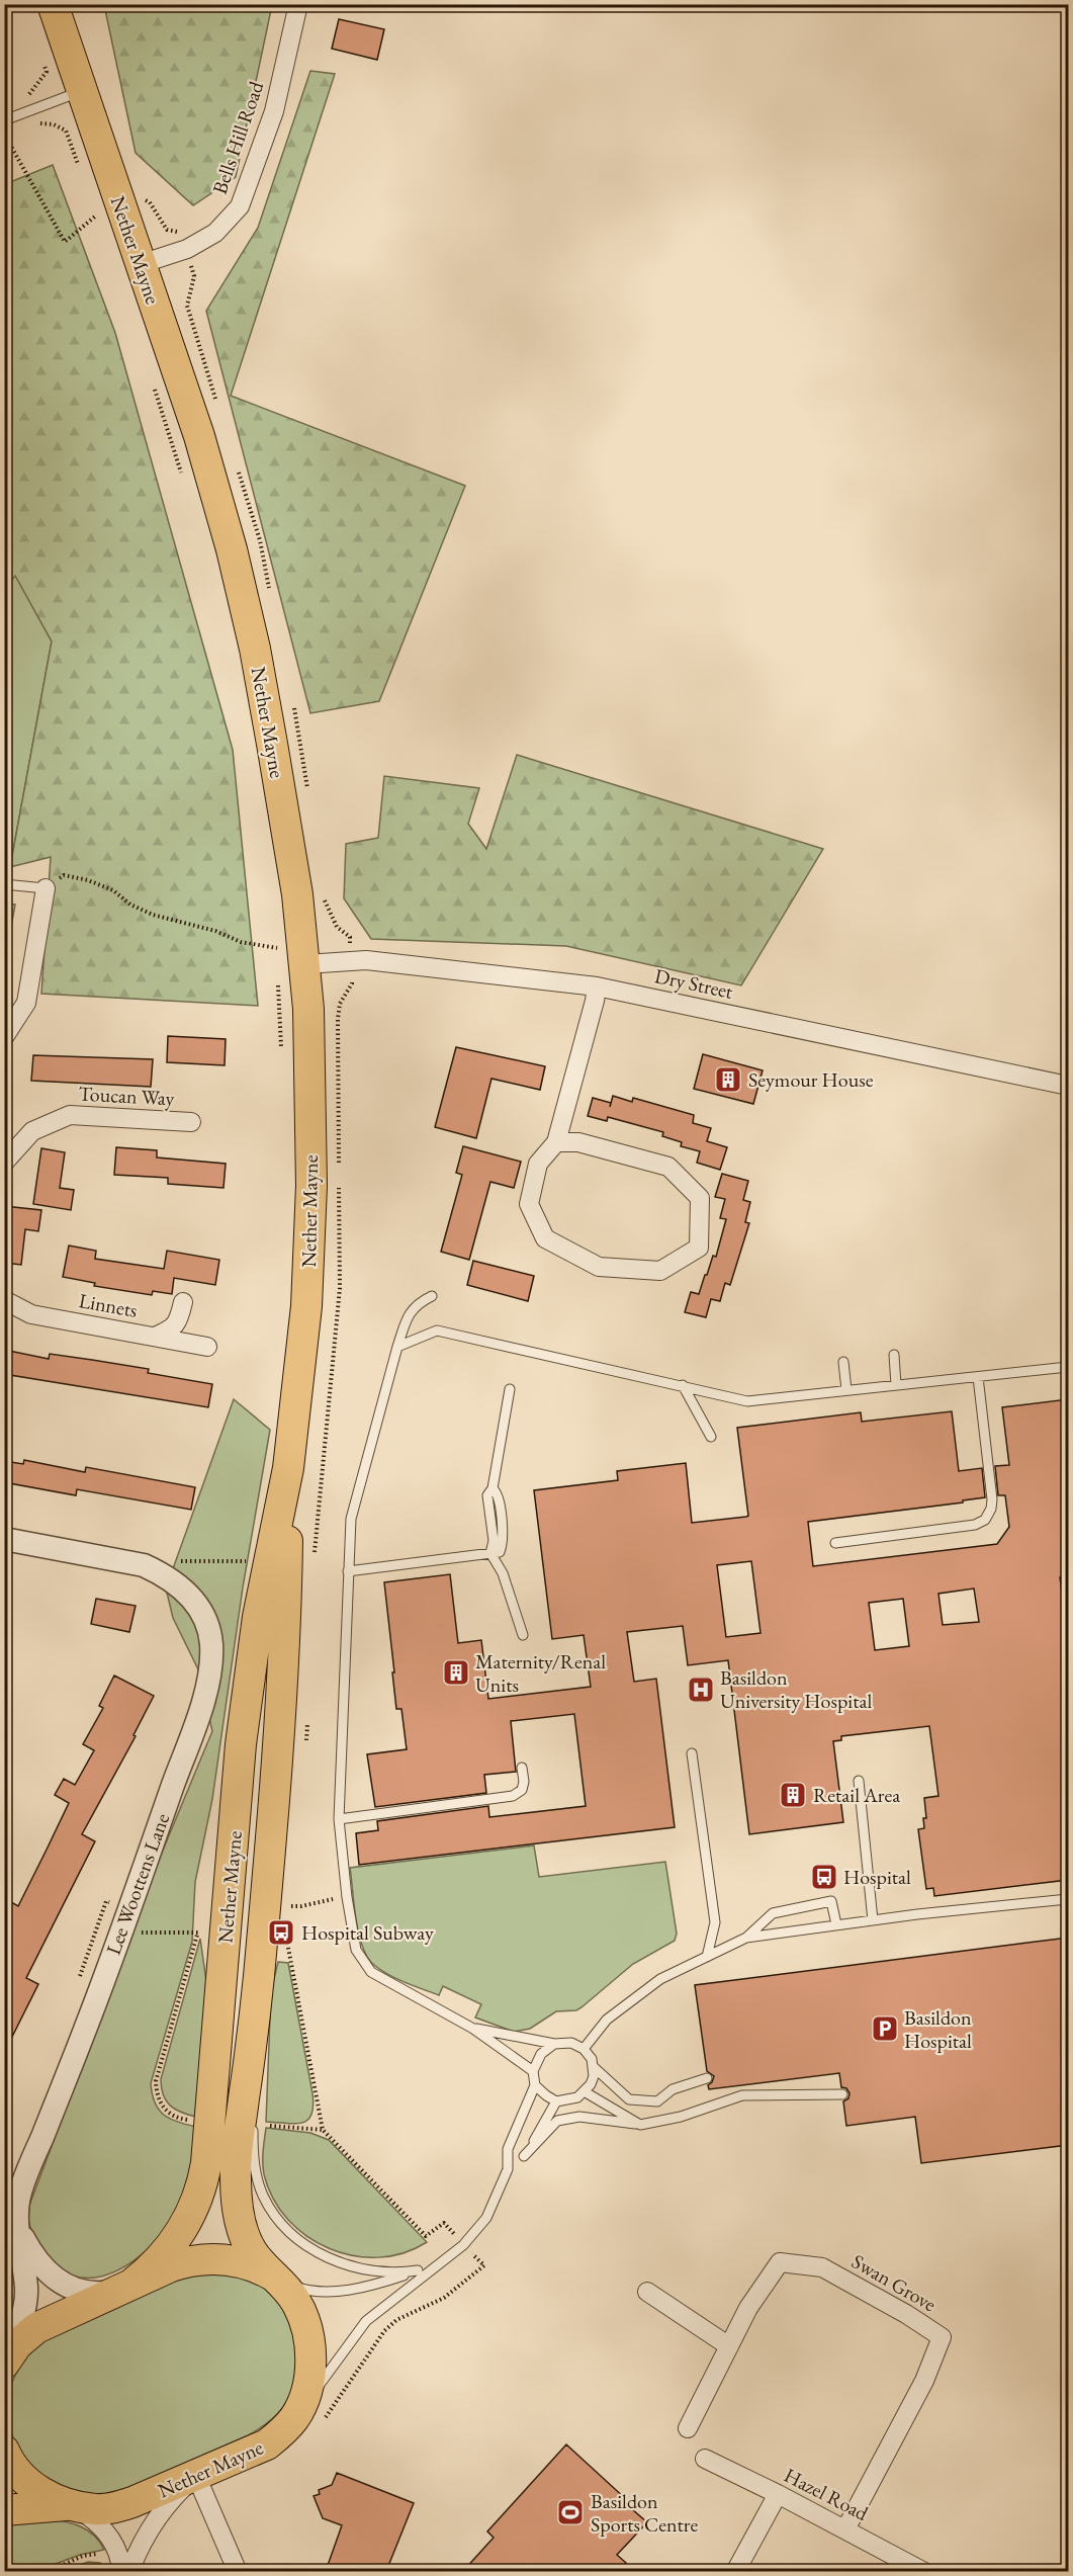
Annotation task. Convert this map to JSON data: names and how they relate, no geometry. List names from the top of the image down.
{
  "streets": {
    "main road": ["Nether Mayne"],
    "street": [
      "Bells Hill Road",
      "Dry Street",
      "Toucan Way",
      "Linnets",
      "Lee Woottens Lane",
      "Swan Grove",
      "Hazel Road"
    ]
  },
  "crossings": [
    ["Bells Hill Road", "Nether Mayne"],
    ["Nether Mayne", "Dry Street"],
    ["Nether Mayne", "Lee Woottens Lane"],
    ["Swan Grove", "Hazel Road"]
  ],
  "places": {
    "building": ["Seymour House", "Maternity/Renal Units", "Retail Area"],
    "hospital": ["Basildon University Hospital"],
    "bus stop": ["Hospital", "Hospital Subway"],
    "parking": ["Basildon Hospital"],
    "sports": ["Basildon Sports Centre"]
  }
}
